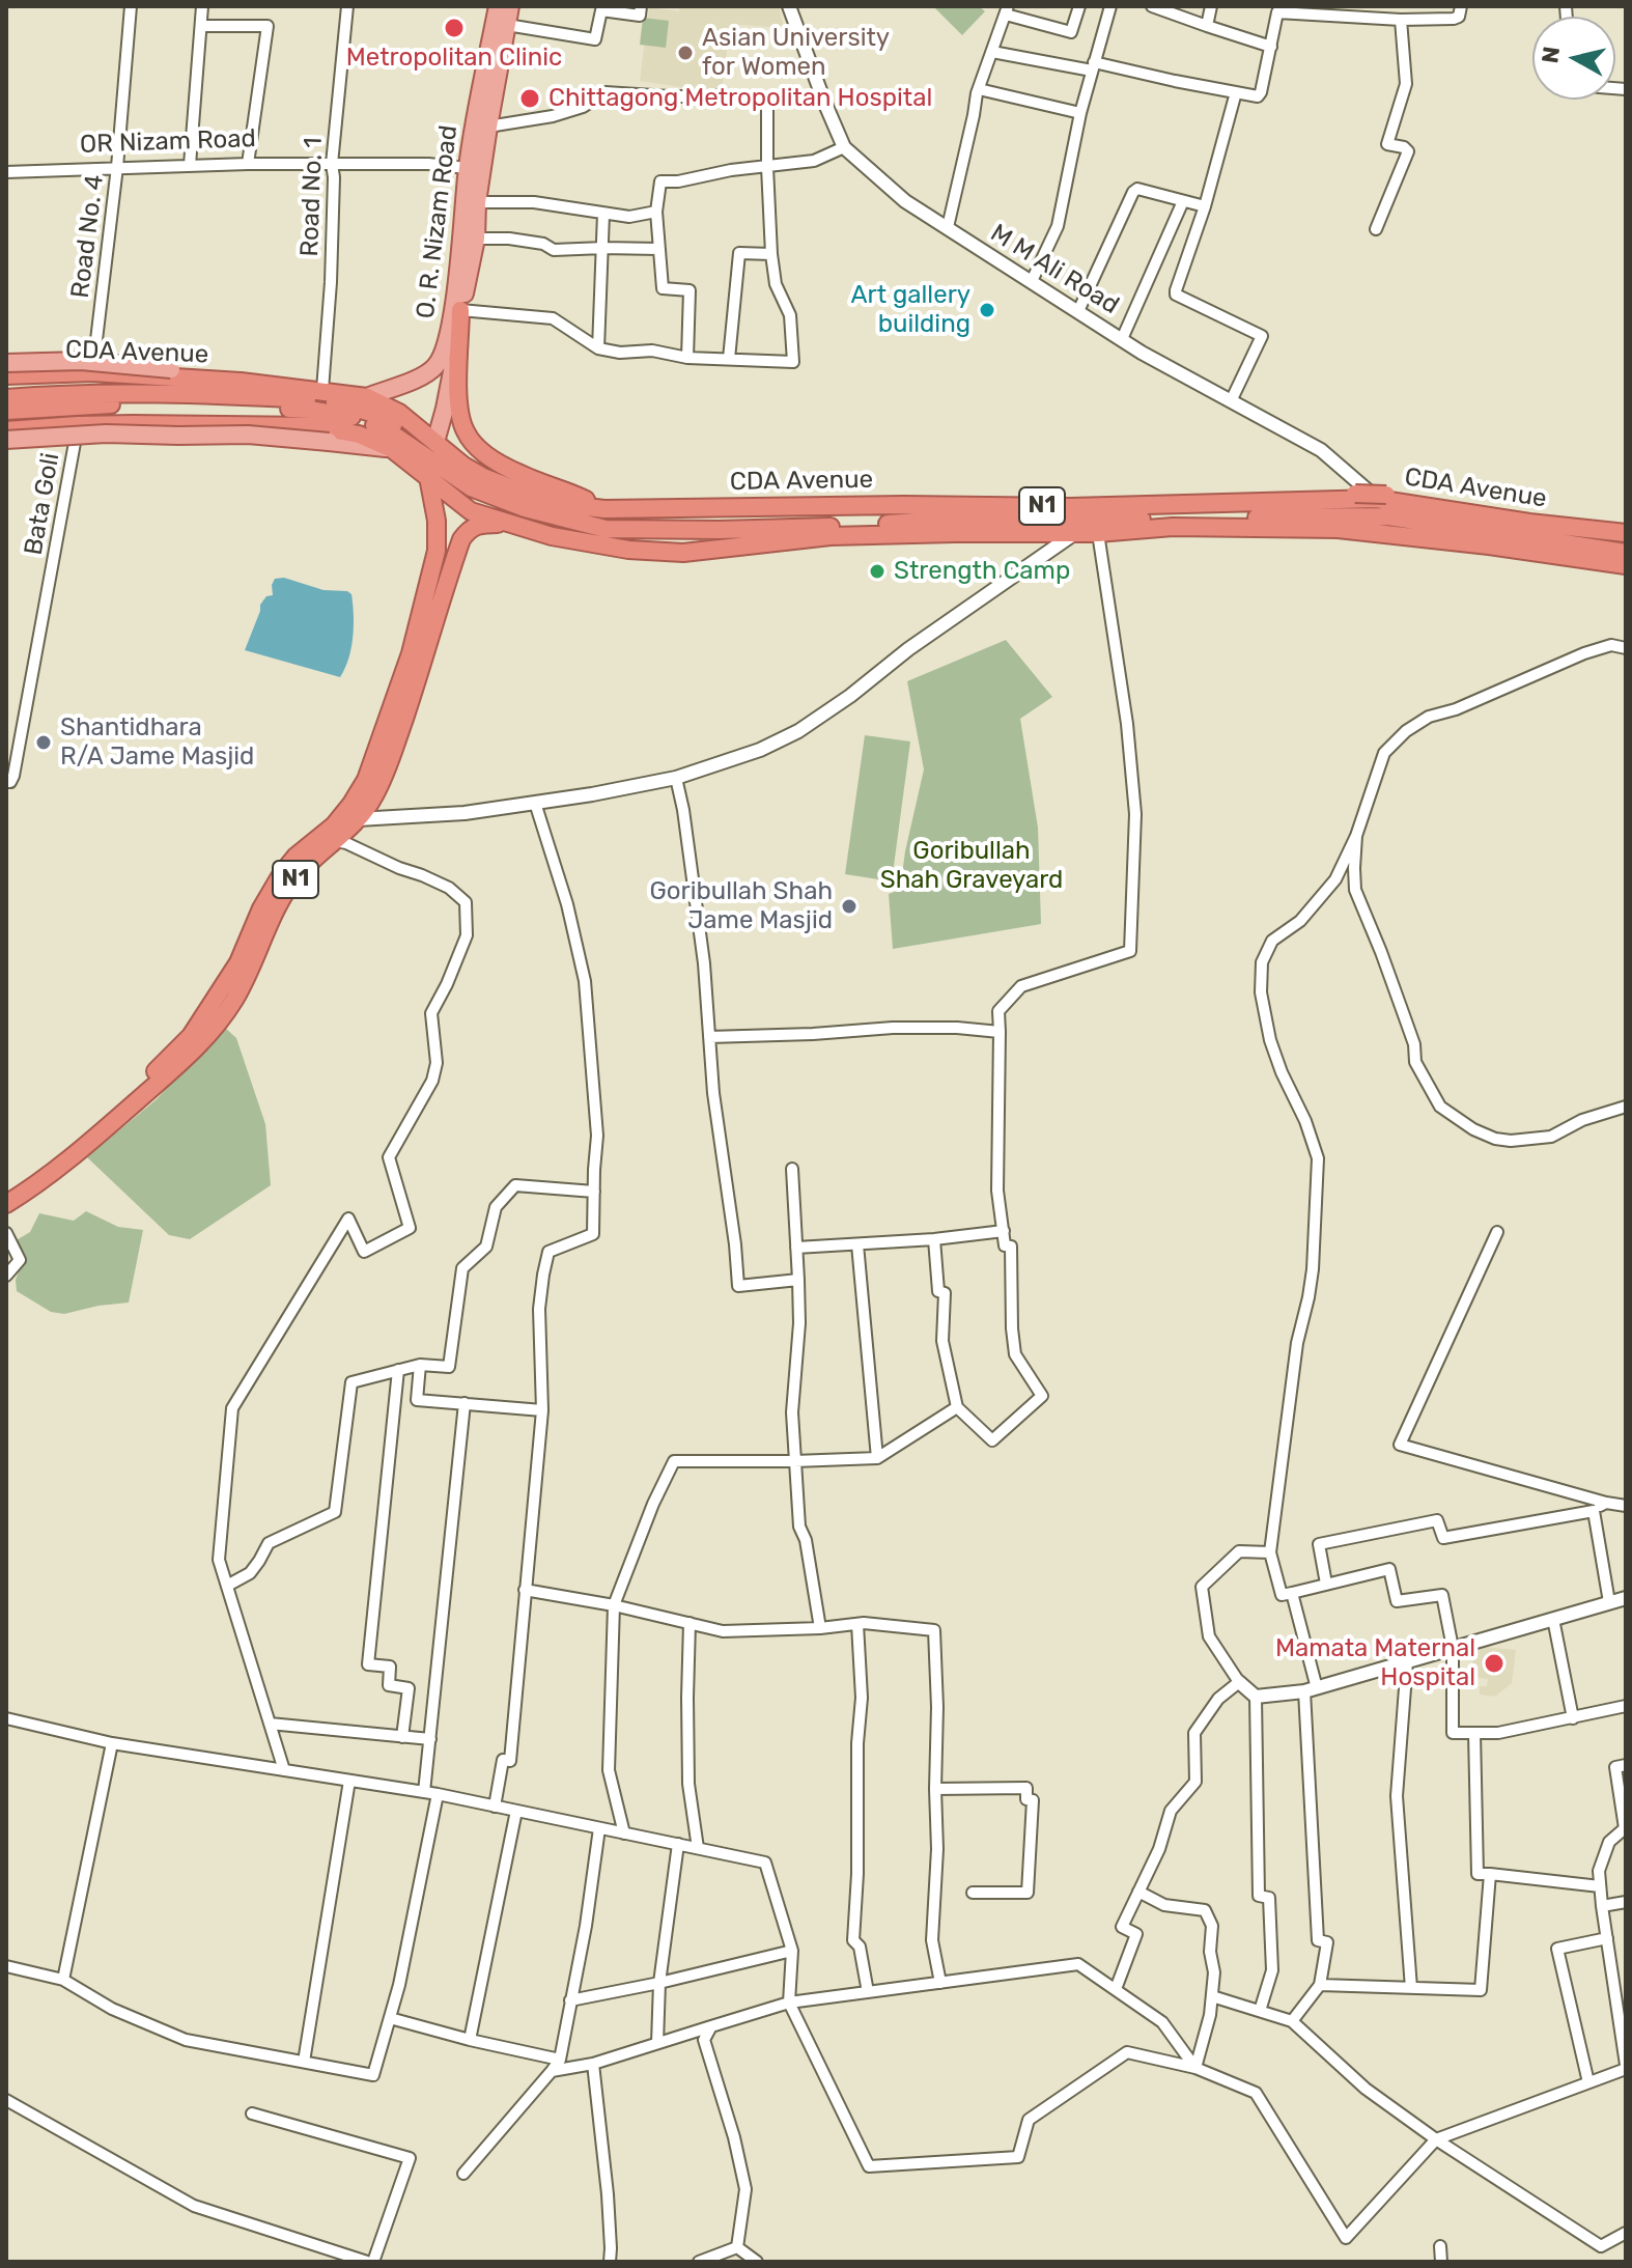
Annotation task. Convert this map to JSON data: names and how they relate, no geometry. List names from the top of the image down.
{
  "streets": {
    "highway": ["CDA Avenue", "N1"],
    "main road": ["O. R. Nizam Road"],
    "street": [
      "OR Nizam Road",
      "Road No. 1",
      "Road No. 4",
      "M M Ali Road",
      "Bata Goli"
    ]
  },
  "crossings": [
    ["OR Nizam Road", "Road No. 1"],
    ["OR Nizam Road", "O. R. Nizam Road"],
    ["OR Nizam Road", "Road No. 4"],
    ["Road No. 1", "CDA Avenue"],
    ["O. R. Nizam Road", "CDA Avenue"],
    ["Road No. 4", "CDA Avenue"],
    ["M M Ali Road", "CDA Avenue"],
    ["Bata Goli", "N1"]
  ],
  "parks": ["Goribullah Shah Graveyard"],
  "places": [
    "Metropolitan Clinic",
    "Asian University for Women",
    "Chittagong Metropolitan Hospital",
    "Art gallery building",
    "Strength Camp",
    "Shantidhara R/A Jame Masjid",
    "Goribullah Shah Jame Masjid",
    "Mamata Maternal Hospital"
  ],
  "north": "left"
}
